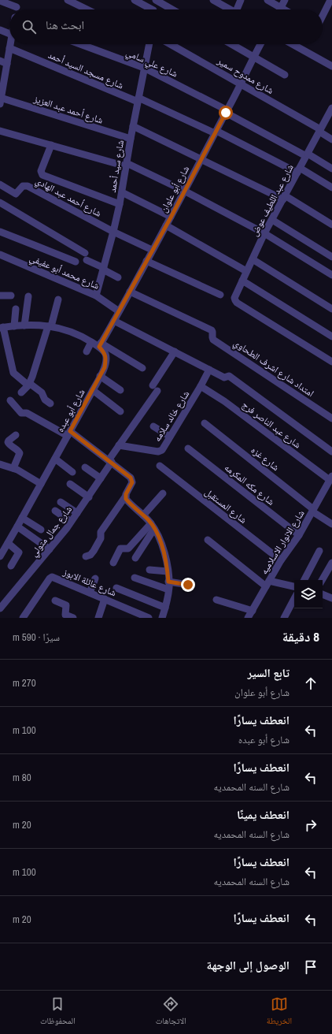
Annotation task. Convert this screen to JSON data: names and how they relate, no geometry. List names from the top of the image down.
{
  "streets": {
    "street": [
      "شارع علي سامي",
      "شارع مسجد السيد أحمد",
      "شارع ممدوح سمير",
      "شارع أحمد عبد العزيز",
      "شارع سيد أحمد",
      "شارع أبو علوان",
      "شارع أحمد عبد الهادي",
      "شارع عبد اللطيف عوض",
      "شارع محمد أبو عفيفي",
      "امتداد شارع اشرف الطحاوي",
      "شارع أبو عبده",
      "شارع خالد سلامه",
      "شارع عبد الناصر فرج",
      "شارع غزه",
      "شارع مكه المكرمه",
      "شارع المستقبل",
      "شارع جمال متولي",
      "شارع الانوار الاسلاميه",
      "شارع عائلة الابوز"
    ]
  },
  "crossings": [
    ["شارع علي سامي", "شارع سيد أحمد"],
    ["شارع علي سامي", "شارع أبو علوان"],
    ["شارع علي سامي", "شارع عبد اللطيف عوض"],
    ["شارع مسجد السيد أحمد", "شارع سيد أحمد"],
    ["شارع مسجد السيد أحمد", "شارع أبو علوان"],
    ["شارع مسجد السيد أحمد", "شارع عبد اللطيف عوض"],
    ["شارع ممدوح سمير", "شارع أبو علوان"],
    ["شارع ممدوح سمير", "شارع عبد اللطيف عوض"],
    ["شارع أحمد عبد العزيز", "شارع سيد أحمد"],
    ["شارع سيد أحمد", "شارع أحمد عبد الهادي"],
    ["شارع سيد أحمد", "شارع محمد أبو عفيفي"],
    ["شارع أبو علوان", "شارع محمد أبو عفيفي"],
    ["شارع أبو علوان", "امتداد شارع اشرف الطحاوي"],
    ["شارع أبو علوان", "شارع أبو عبده"],
    ["شارع خالد سلامه", "شارع عبد الناصر فرج"],
    ["شارع خالد سلامه", "شارع جمال متولي"],
    ["شارع عبد الناصر فرج", "شارع الانوار الاسلاميه"],
    ["شارع غزه", "شارع الانوار الاسلاميه"],
    ["شارع مكه المكرمه", "شارع الانوار الاسلاميه"],
    ["شارع المستقبل", "شارع الانوار الاسلاميه"]
  ],
  "page": {
    "search": "ابحث هنا",
    "heading": ["8 دقيقة", "سيرًا · 590 m"],
    "list": [
      ["تابع السير", "شارع أبو علوان", "270 m"],
      ["انعطف يسارًا", "شارع أبو عبده", "100 m"],
      ["انعطف يسارًا", "شارع السنه المحمديه", "80 m"],
      ["انعطف يمينًا", "شارع السنه المحمديه", "20 m"],
      ["انعطف يسارًا", "شارع السنه المحمديه", "100 m"],
      ["انعطف يسارًا", "20 m"],
      "الوصول إلى الوجهة"
    ],
    "nav": ["الخريطة", "الاتجاهات", "المحفوظات"]
  }
}
